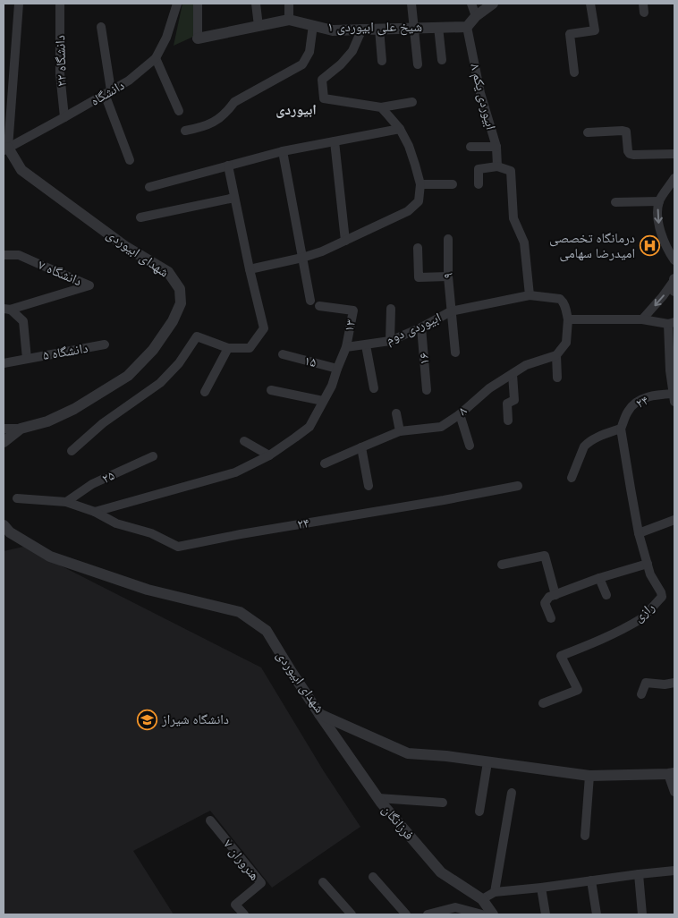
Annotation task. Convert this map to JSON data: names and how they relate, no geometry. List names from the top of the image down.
{
  "streets": {
    "street": [
      "شیخ علی ابیوردی ۱",
      "۲۲ دانشگاه",
      "دانشگاه",
      "۸ ابیوردی یکم",
      "شهدای ابیوردی",
      "۷ دانشگاه",
      "۹",
      "۱۳",
      "ابیوردی دوم",
      "۵ دانشگاه",
      "۱۶",
      "۱۵",
      "۲۴",
      "۸",
      "۲۵",
      "رازی",
      "فرزانگان",
      "هنروران ۷"
    ]
  },
  "crossings": [
    ["شیخ علی ابیوردی ۱", "۸ ابیوردی یکم"],
    ["۲۲ دانشگاه", "دانشگاه"],
    ["دانشگاه", "شهدای ابیوردی"],
    ["شهدای ابیوردی", "فرزانگان"],
    ["۹", "ابیوردی دوم"],
    ["۱۳", "ابیوردی دوم"],
    ["ابیوردی دوم", "۱۶"],
    ["۲۴", "رازی"]
  ],
  "districts": ["ابیوردی"],
  "places": {
    "hospital": ["درمانگاه تخصصی امیدرضا سهامی"],
    "school or university": ["دانشگاه شیراز"]
  }
}
